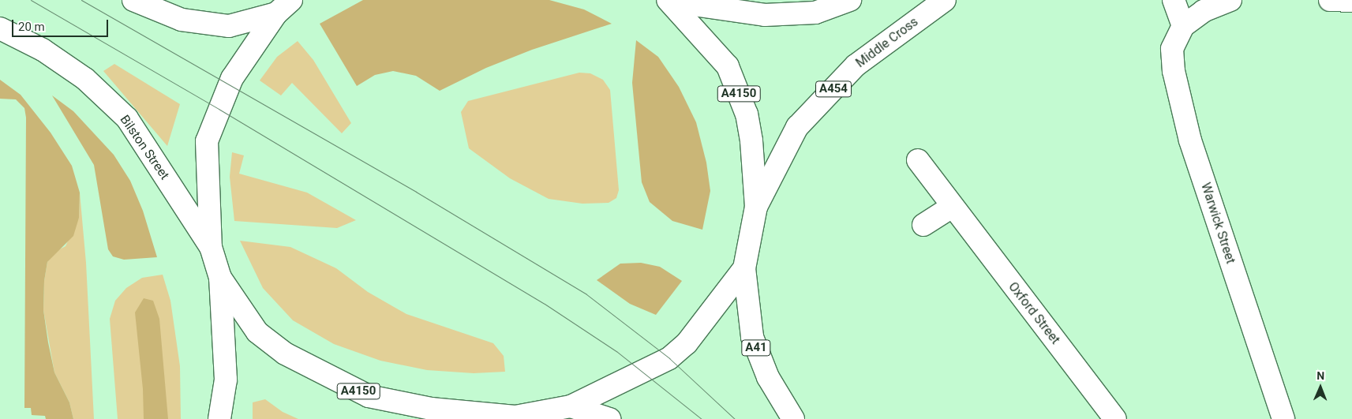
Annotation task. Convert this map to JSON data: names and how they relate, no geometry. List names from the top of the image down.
{
  "streets": {
    "main road": [
      "Middle Cross",
      "A454",
      "A4150",
      "Bilston Street",
      "Warwick Street",
      "Oxford Street",
      "A41"
    ]
  },
  "crossings": [
    ["Middle Cross", "A4150"],
    ["A4150", "Bilston Street"],
    ["A4150", "A41"]
  ],
  "scale_bar": "20 m",
  "north": "top"
}
